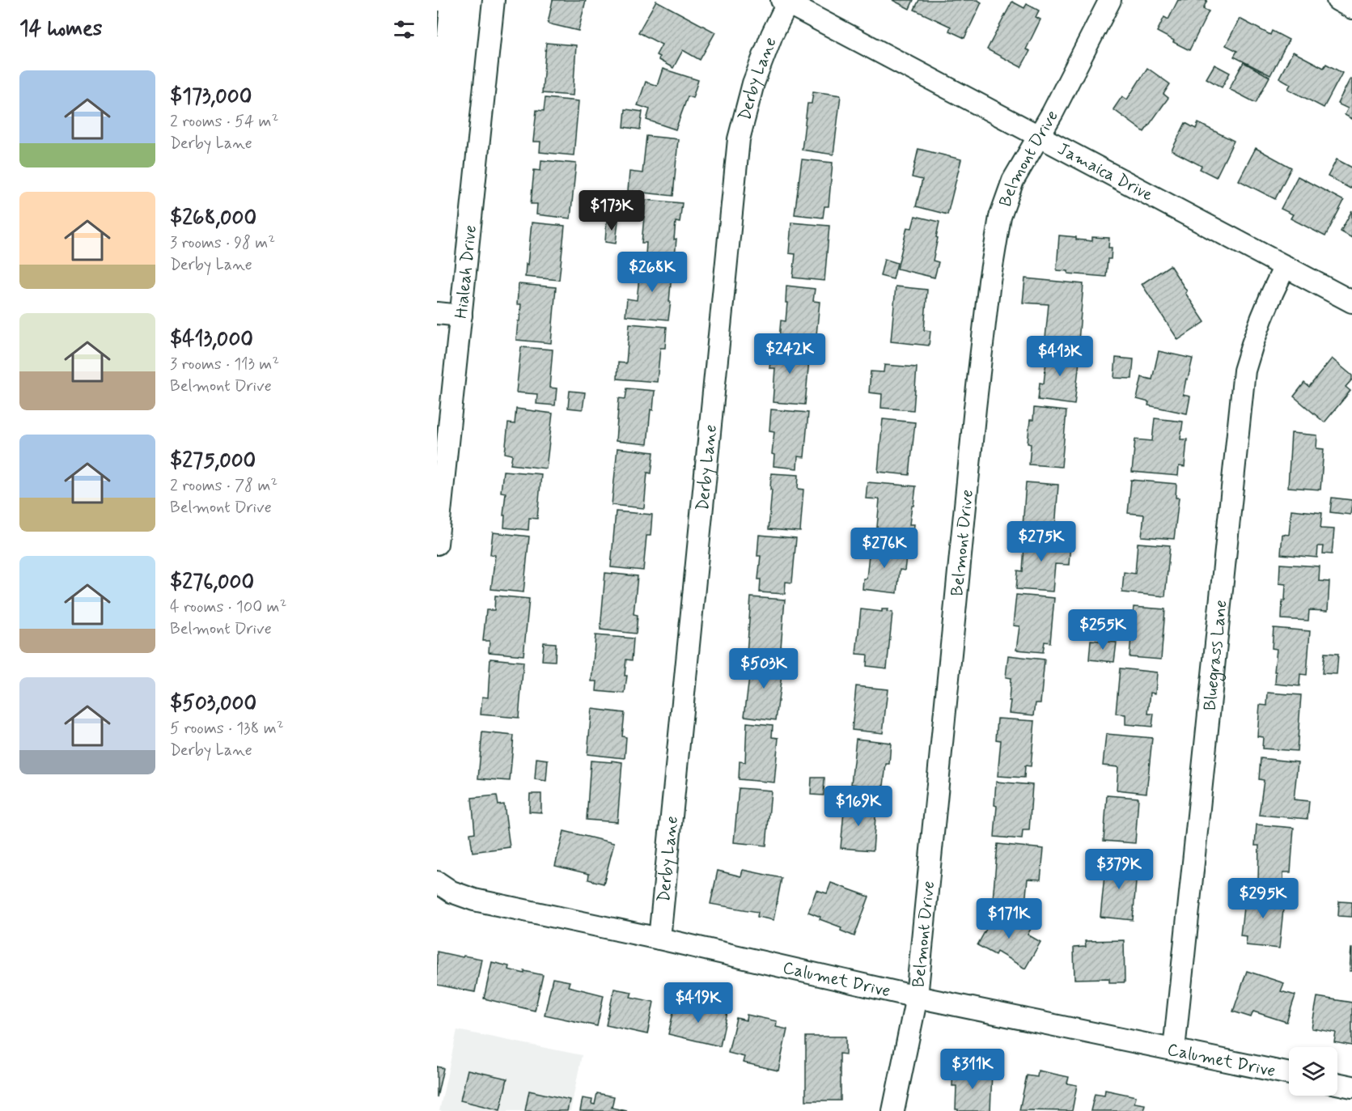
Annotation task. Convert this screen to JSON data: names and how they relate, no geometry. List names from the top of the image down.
{
  "streets": {
    "street": [
      "Derby Lane",
      "Belmont Drive",
      "Jamaica Drive",
      "Hialeah Drive",
      "Bluegrass Lane",
      "Calumet Drive"
    ]
  },
  "crossings": [
    ["Derby Lane", "Jamaica Drive"],
    ["Derby Lane", "Calumet Drive"],
    ["Belmont Drive", "Jamaica Drive"],
    ["Belmont Drive", "Calumet Drive"],
    ["Jamaica Drive", "Bluegrass Lane"],
    ["Bluegrass Lane", "Calumet Drive"]
  ],
  "page": {
    "heading": "14 homes",
    "list": [
      {
        "name": "$173,000",
        "note": "2 rooms · 54 m² · Derby Lane"
      },
      {
        "name": "$268,000",
        "note": "3 rooms · 98 m² · Derby Lane"
      },
      {
        "name": "$413,000",
        "note": "3 rooms · 113 m² · Belmont Drive"
      },
      {
        "name": "$275,000",
        "note": "2 rooms · 78 m² · Belmont Drive"
      },
      {
        "name": "$276,000",
        "note": "4 rooms · 100 m² · Belmont Drive"
      },
      {
        "name": "$503,000",
        "note": "5 rooms · 138 m² · Derby Lane"
      }
    ],
    "price": [
      "$173K",
      "$268K",
      "$242K",
      "$413K",
      "$275K",
      "$276K",
      "$255K",
      "$503K",
      "$169K",
      "$379K",
      "$295K",
      "$171K",
      "$419K",
      "$311K"
    ]
  }
}
